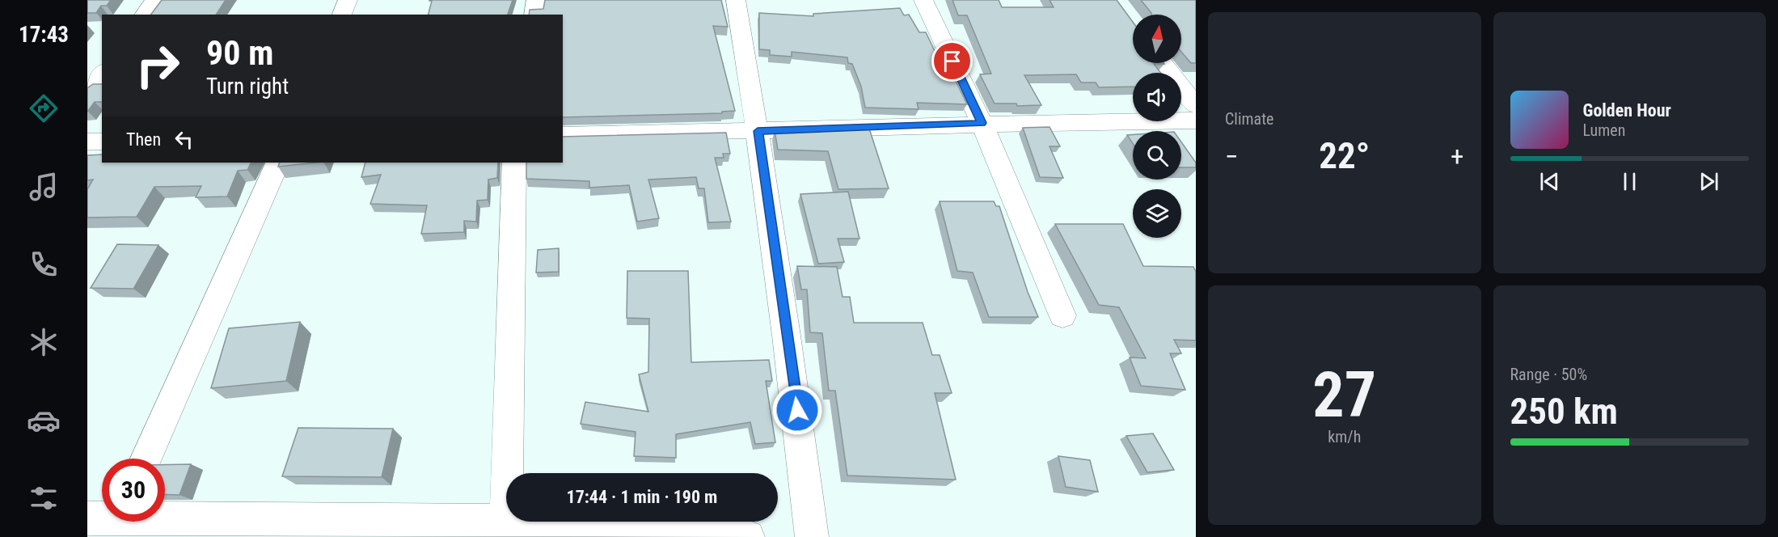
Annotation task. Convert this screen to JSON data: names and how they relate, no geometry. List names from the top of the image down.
{
  "north": "top",
  "page": {
    "tabs": "17:43",
    "tile": [
      "Climate",
      ["27", "km/h"],
      ["Range · 50%", "250 km"]
    ],
    "turn": ["90 m", "Turn right"],
    "song": ["Golden Hour", "Lumen"],
    "then": "Then",
    "heat": ["−", "22°", "+"],
    "limit": "30",
    "trip": "17:44 · 1 min · 190 m"
  }
}
